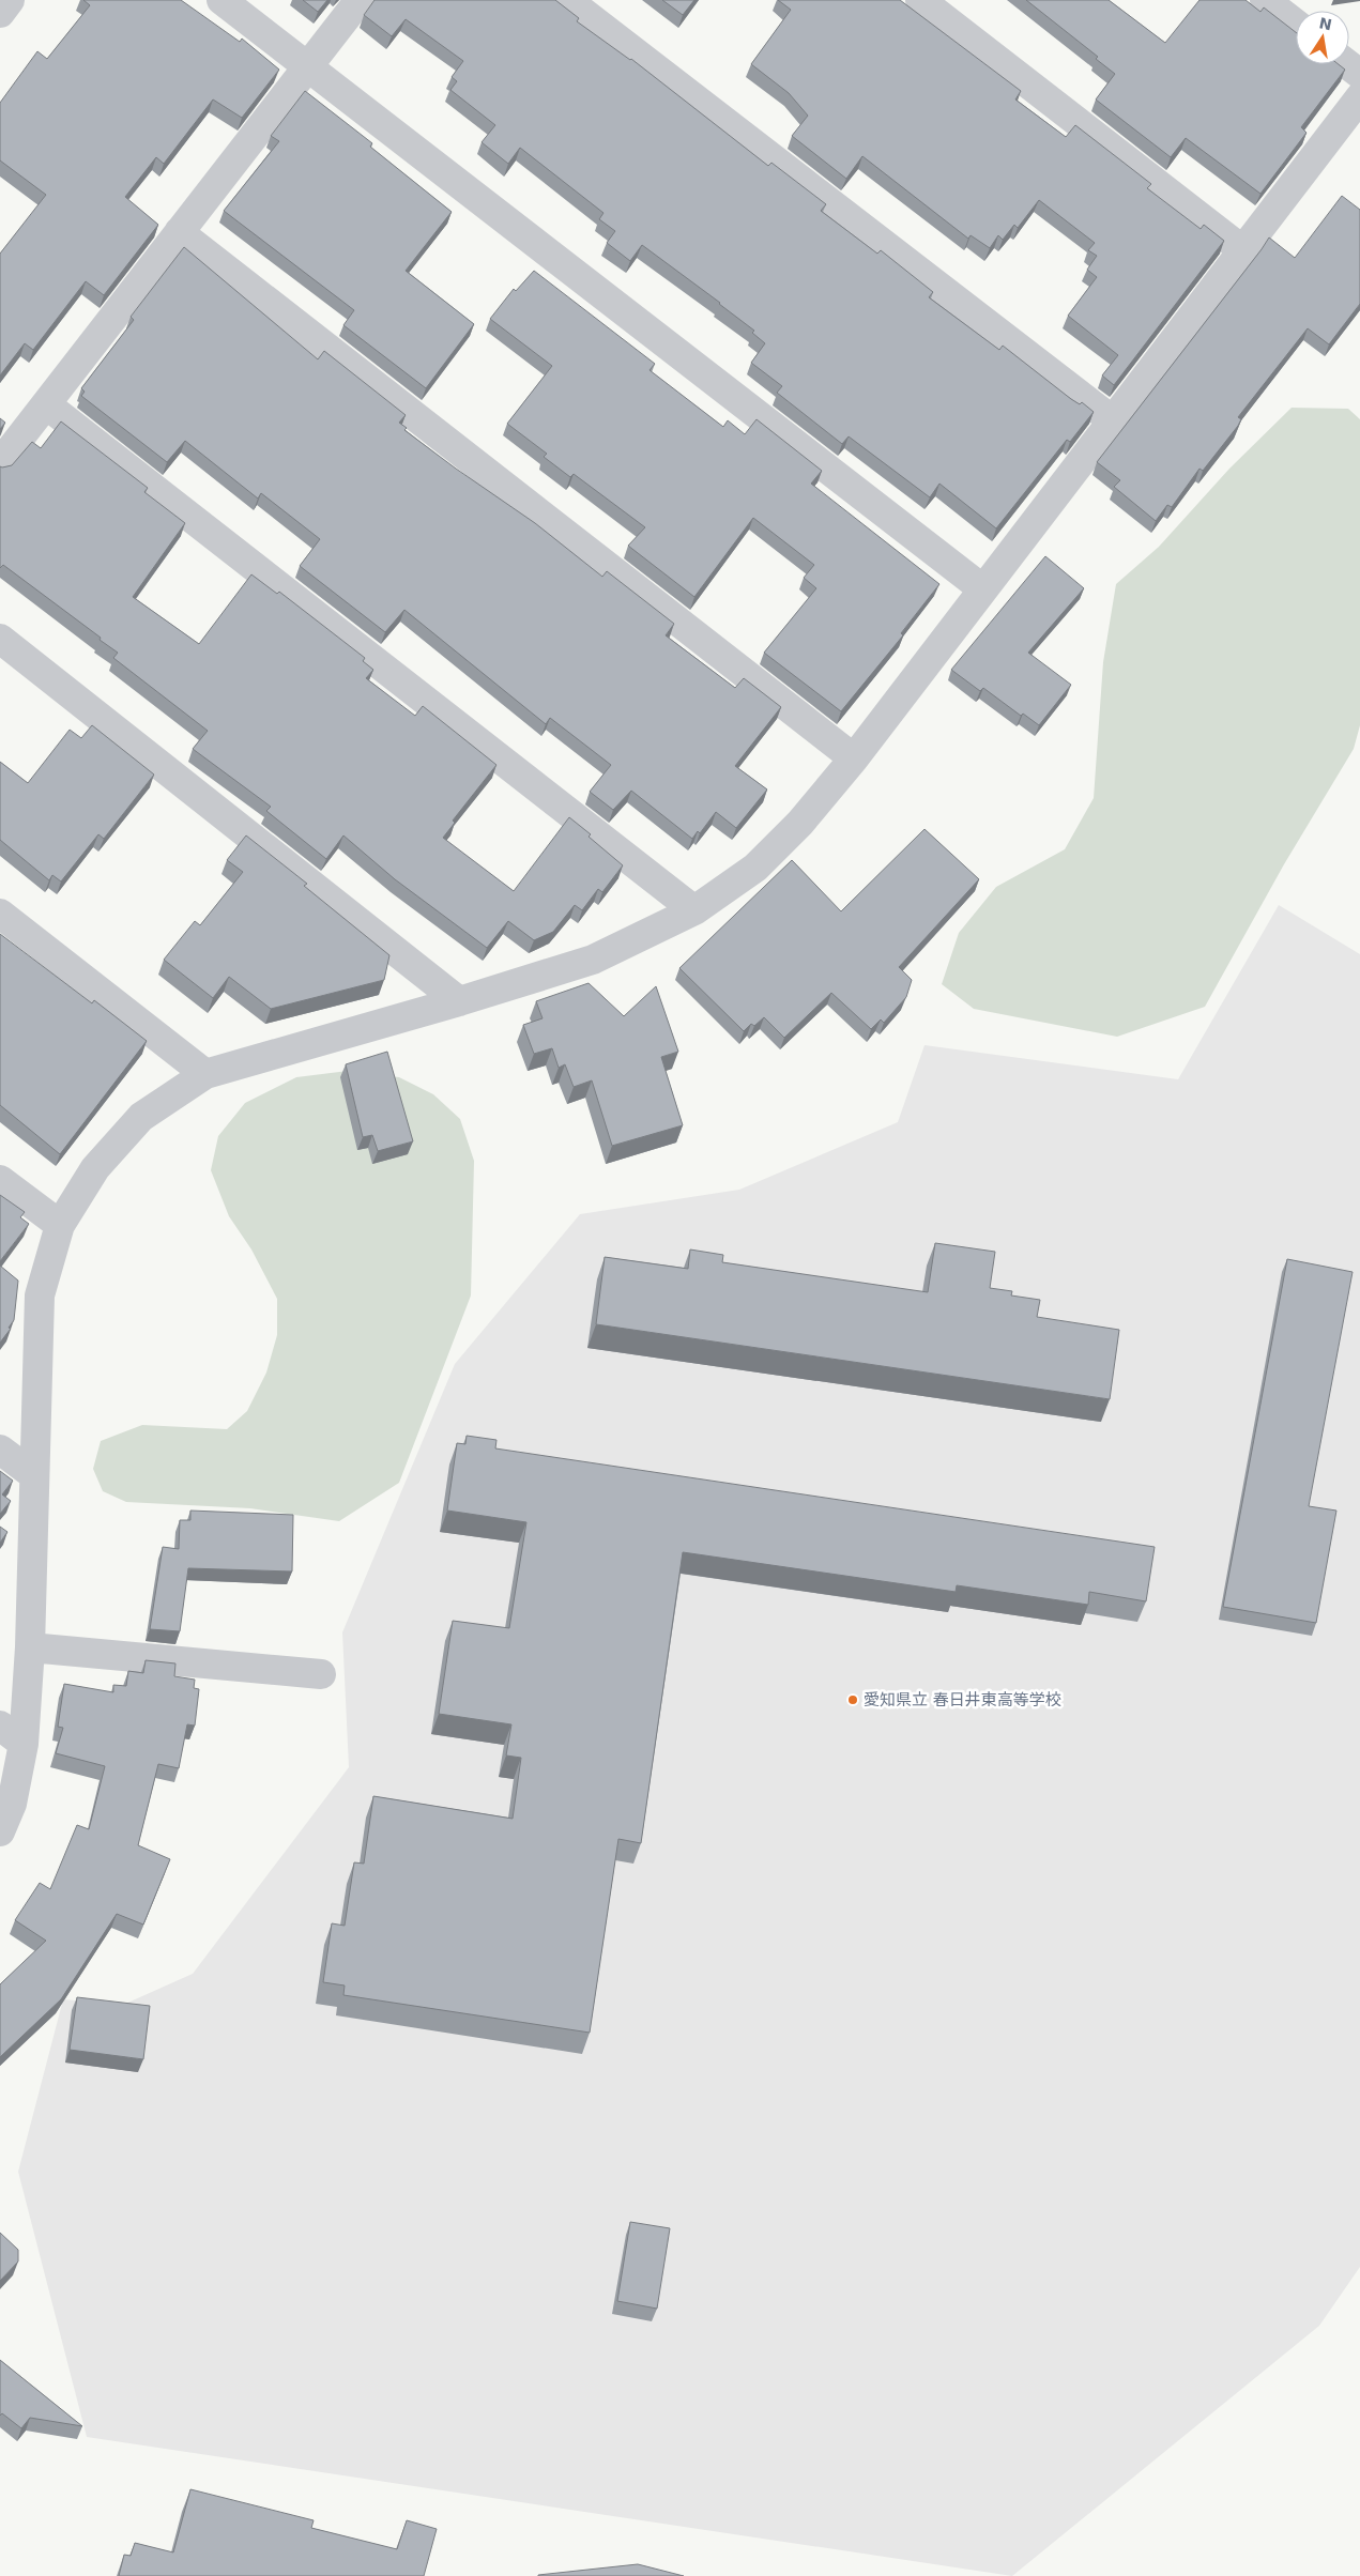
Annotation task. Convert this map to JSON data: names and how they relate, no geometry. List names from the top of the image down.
{
  "places": ["愛知県立 春日井東高等学校"],
  "north": "top"
}
